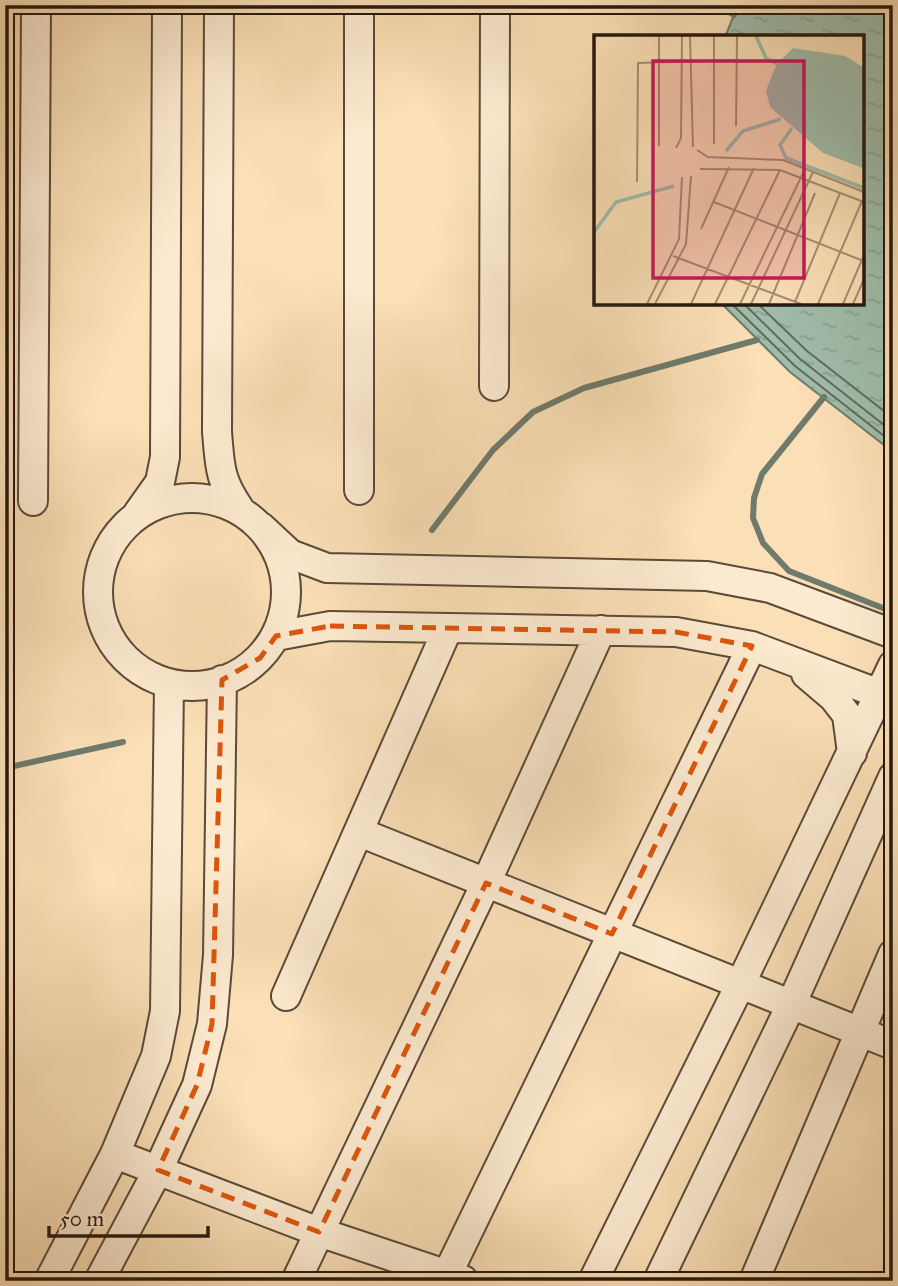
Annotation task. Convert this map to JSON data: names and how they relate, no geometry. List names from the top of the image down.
{
  "scale_bar": "50 m"
}
